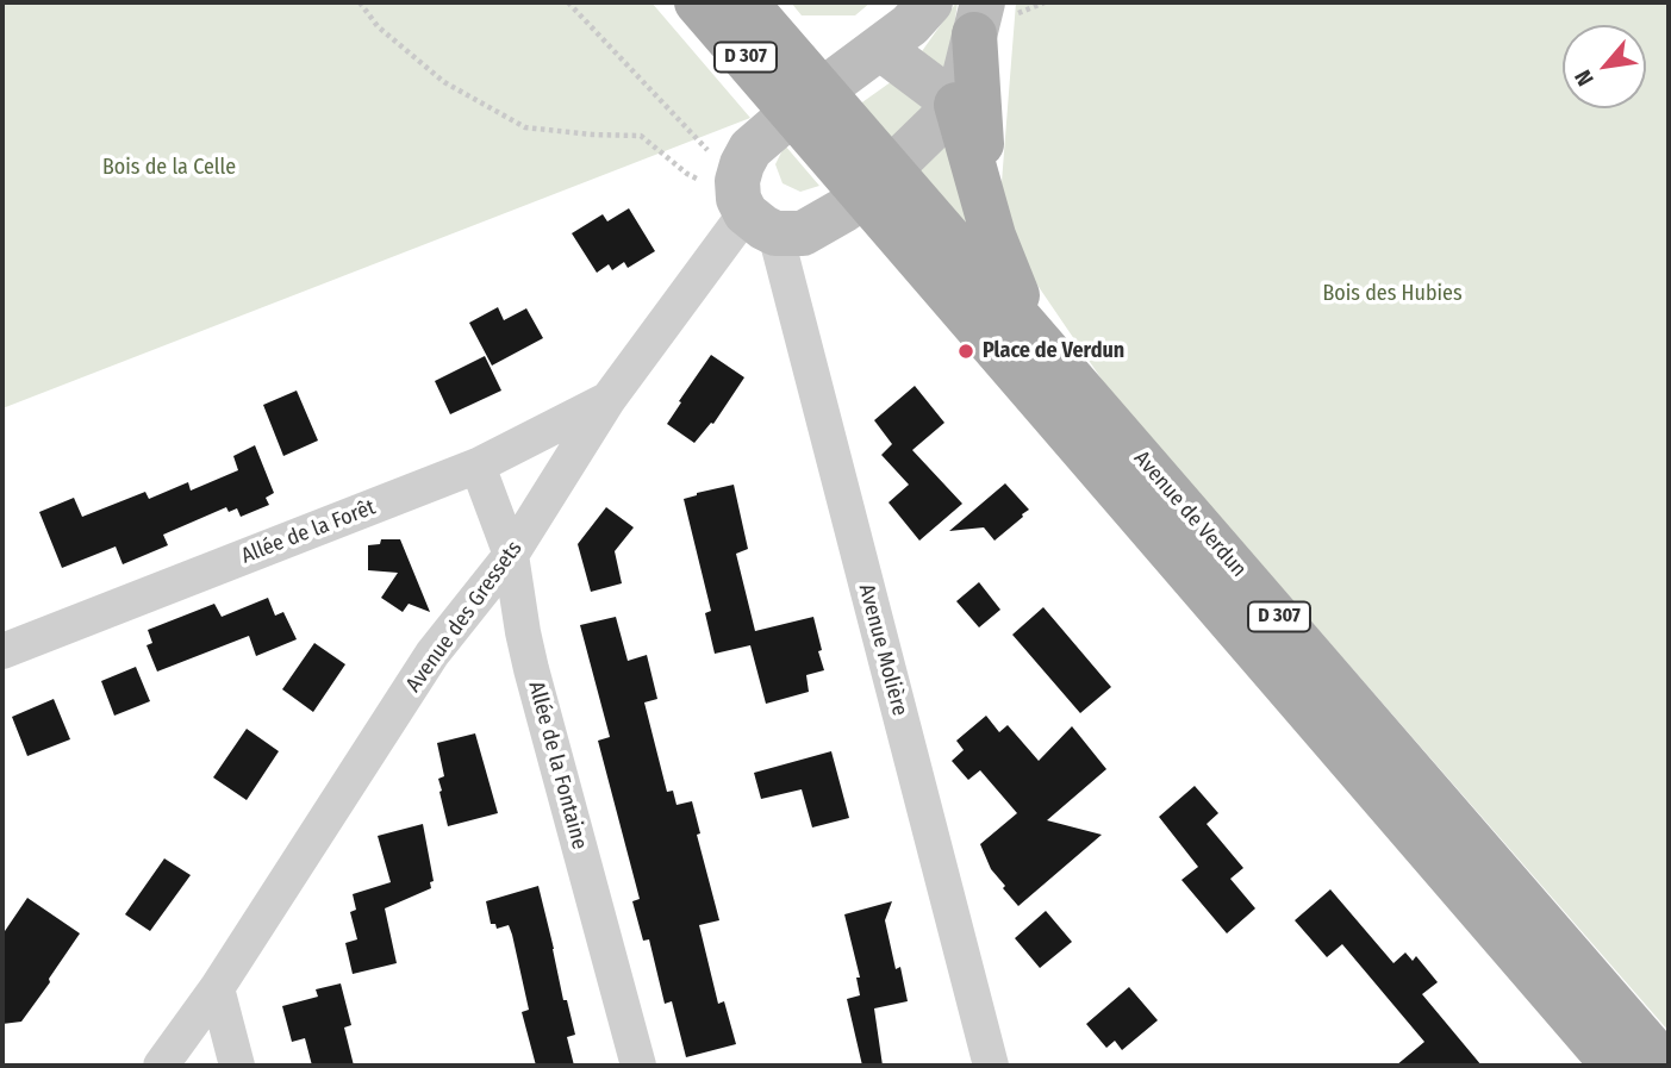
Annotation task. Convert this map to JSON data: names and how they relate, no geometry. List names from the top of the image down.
{
  "streets": {
    "main road": ["D 307", "Avenue de Verdun"],
    "street": [
      "Allée de la Forêt",
      "Avenue des Gressets",
      "Avenue Molière",
      "Allée de la Fontaine"
    ]
  },
  "crossings": [
    ["Allée de la Forêt", "Avenue des Gressets"],
    ["Allée de la Forêt", "Allée de la Fontaine"],
    ["Avenue des Gressets", "Avenue Molière"],
    ["Avenue des Gressets", "Allée de la Fontaine"]
  ],
  "parks": ["Bois de la Celle", "Bois des Hubies"],
  "places": ["Place de Verdun"],
  "north": "bottom left"
}
